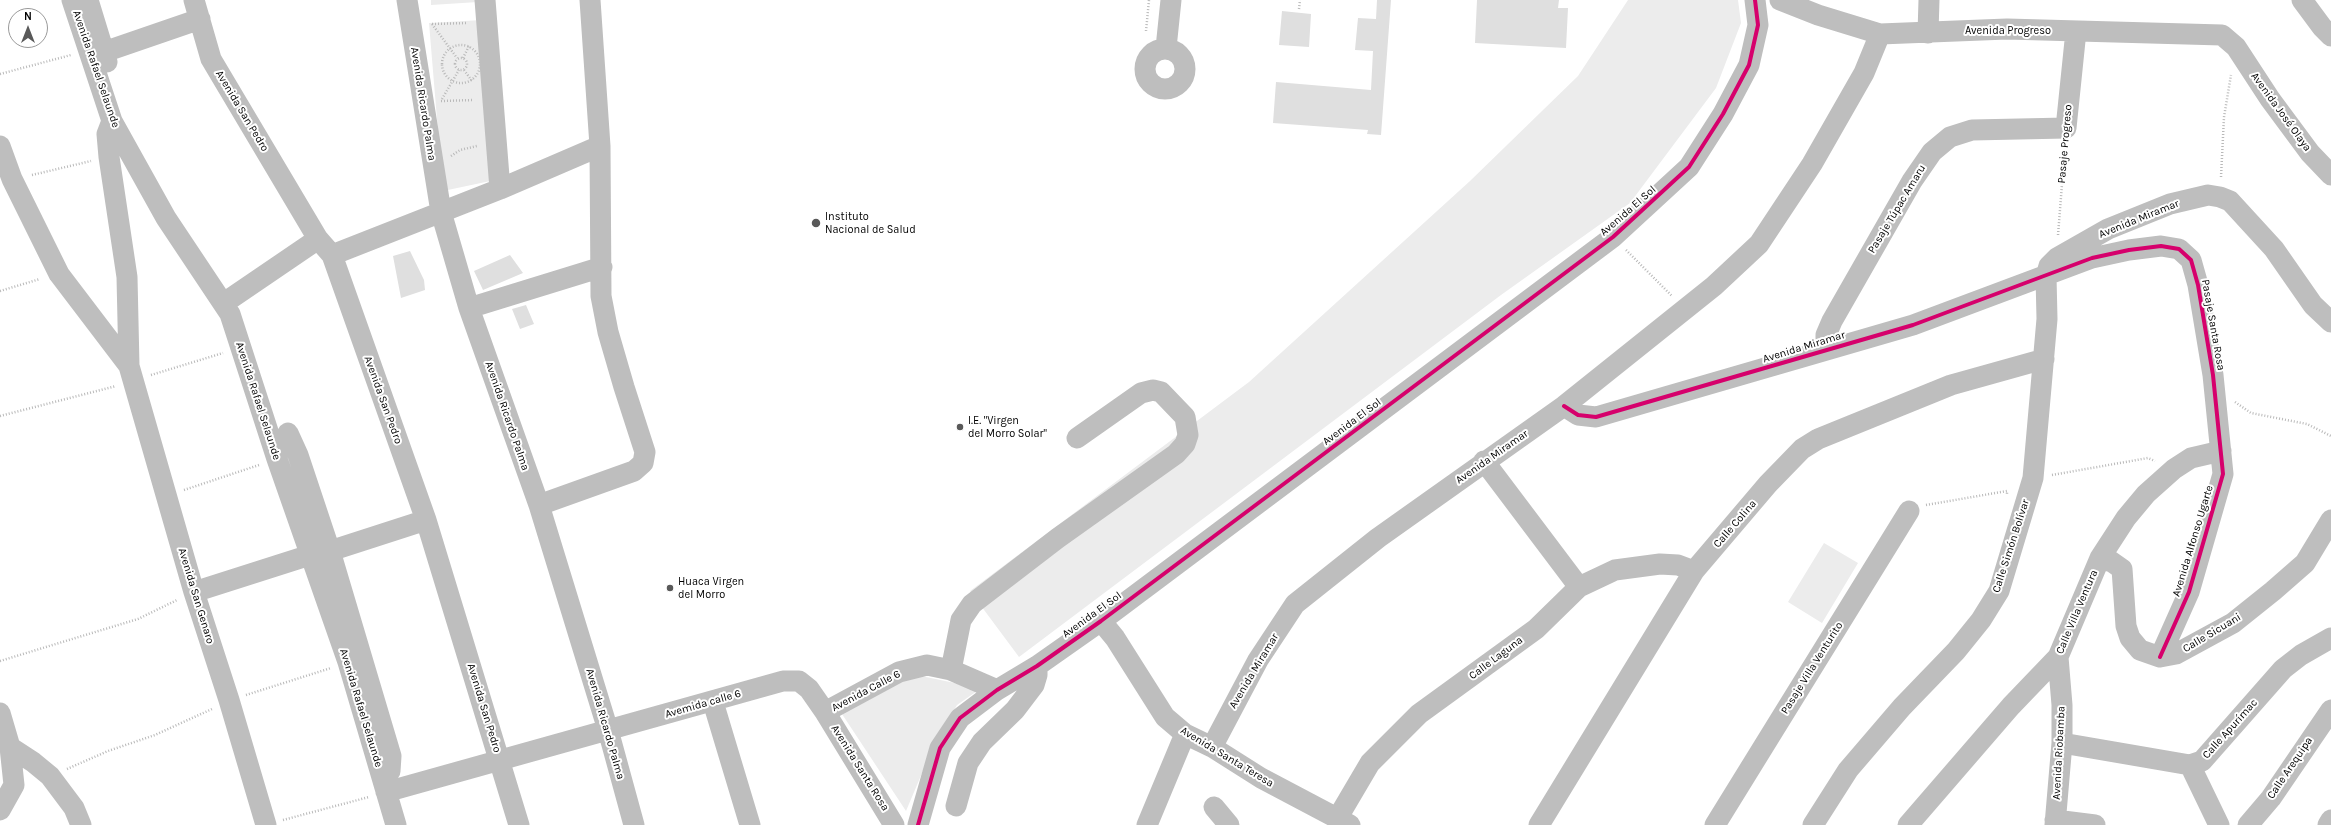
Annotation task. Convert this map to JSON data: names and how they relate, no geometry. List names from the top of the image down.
{
  "streets": {
    "street": [
      "Avenida Progreso",
      "Avenida Rafael Selaunde",
      "Avenida Ricardo Palma",
      "Avenida San Pedro",
      "Avenida José Olaya",
      "Pasaje Progreso",
      "Pasaje Túpac Amaru",
      "Avenida El Sol",
      "Avenida Miramar",
      "Pasaje Santa Rosa",
      "Calle Colina",
      "Avenida Alfonso Ugarte",
      "Calle Simón Bolívar",
      "Avenida San Genaro",
      "Calle Villa Ventura",
      "Calle Sicuani",
      "Calle Laguna",
      "Pasaje Villa Venturito",
      "Avenida Calle 6",
      "Avemida calle 6",
      "Calle Apurímac",
      "Avenida Riobamba",
      "Avenida Santa Teresa",
      "Avenida Santa Rosa",
      "Calle Arequipa"
    ]
  },
  "crossings": [
    ["Avenida Progreso", "Avenida José Olaya"],
    ["Avenida Progreso", "Pasaje Progreso"],
    ["Avenida Rafael Selaunde", "Avemida calle 6"],
    ["Avenida Ricardo Palma", "Avemida calle 6"],
    ["Avenida San Pedro", "Avemida calle 6"],
    ["Pasaje Progreso", "Pasaje Túpac Amaru"],
    ["Pasaje Progreso", "Avenida Miramar"],
    ["Pasaje Túpac Amaru", "Avenida Miramar"],
    ["Avenida El Sol", "Avenida Calle 6"],
    ["Avenida El Sol", "Avenida Santa Teresa"],
    ["Avenida Miramar", "Pasaje Santa Rosa"],
    ["Avenida Miramar", "Calle Simón Bolívar"],
    ["Avenida Miramar", "Avenida Santa Teresa"],
    ["Pasaje Santa Rosa", "Avenida Alfonso Ugarte"],
    ["Pasaje Santa Rosa", "Calle Simón Bolívar"],
    ["Pasaje Santa Rosa", "Calle Villa Ventura"],
    ["Calle Colina", "Calle Simón Bolívar"],
    ["Calle Colina", "Calle Laguna"],
    ["Avenida Alfonso Ugarte", "Calle Villa Ventura"],
    ["Avenida Alfonso Ugarte", "Calle Sicuani"],
    ["Calle Villa Ventura", "Avenida Riobamba"],
    ["Calle Laguna", "Avenida Santa Teresa"],
    ["Avenida Calle 6", "Avenida Santa Rosa"],
    ["Avemida calle 6", "Avenida Santa Rosa"],
    ["Calle Apurímac", "Avenida Riobamba"]
  ],
  "places": ["Instituto Nacional de Salud", "I.E. \"Virgen del Morro Solar\"", "Huaca Virgen del Morro"],
  "north": "top"
}
